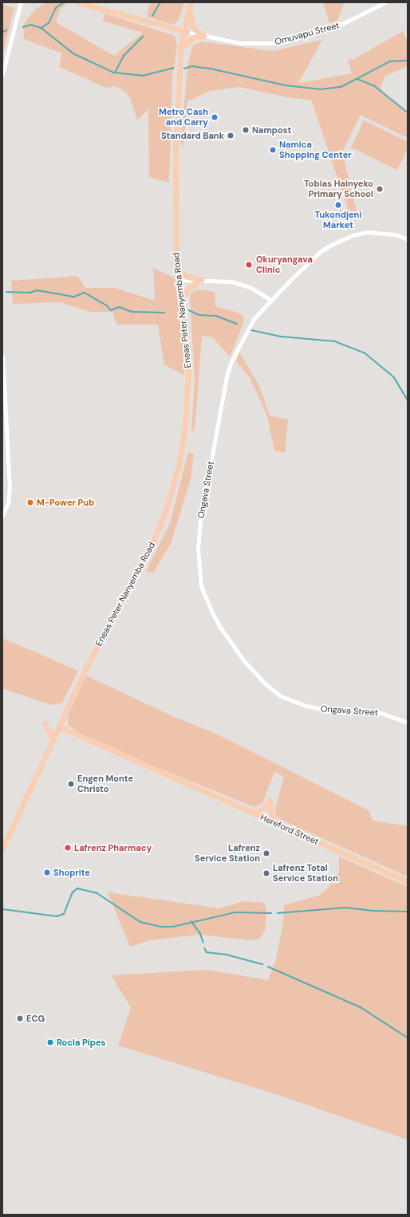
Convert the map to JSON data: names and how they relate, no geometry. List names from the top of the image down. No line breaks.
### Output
{"streets":{"main road":["Eneas Peter Nanyemba Road","Hereford Street"],"street":["Omuvapu Street","Ongava Street"]},"crossings":[["Omuvapu Street","Eneas Peter Nanyemba Road"],["Eneas Peter Nanyemba Road","Hereford Street"]],"places":["Metro Cash and Carry","Nampost","Standard Bank","Namica Shopping Center","Tobias Hainyeko Primary School","Tukondjeni Market","Okuryangava Clinic","M-Power Pub","Engen Monte Christo","Lafrenz Pharmacy","Lafrenz Service Station","Shoprite","Lafrenz Total Service Station","ECG","Rocla Pipes"]}
